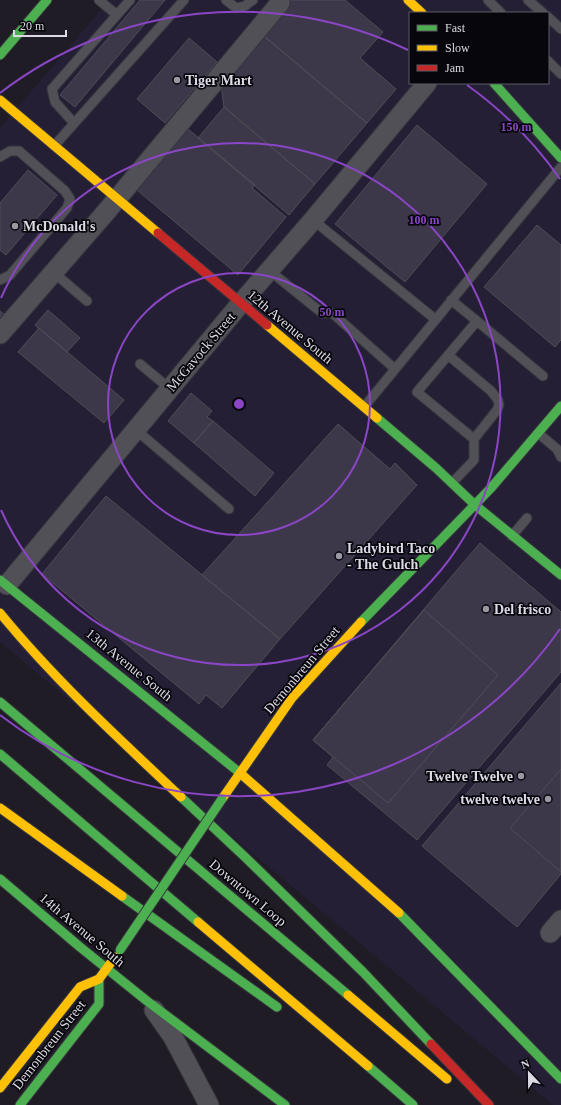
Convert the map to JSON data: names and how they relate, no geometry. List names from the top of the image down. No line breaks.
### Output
{"streets":{"main road":["12th Avenue South","13th Avenue South","Demonbreun Street","Downtown Loop","14th Avenue South"],"street":["McGavock Street"]},"crossings":[["12th Avenue South","McGavock Street"],["12th Avenue South","Demonbreun Street"],["McGavock Street","13th Avenue South"],["13th Avenue South","Demonbreun Street"],["Demonbreun Street","14th Avenue South"]],"places":["Tiger Mart","McDonald's","Ladybird Taco - The Gulch","Del frisco","Twelve Twelve","twelve twelve"],"legend":["Fast","Slow","Jam"],"scale_bar":"20 m","north":"top","rings":["150 m","100 m","50 m"]}
